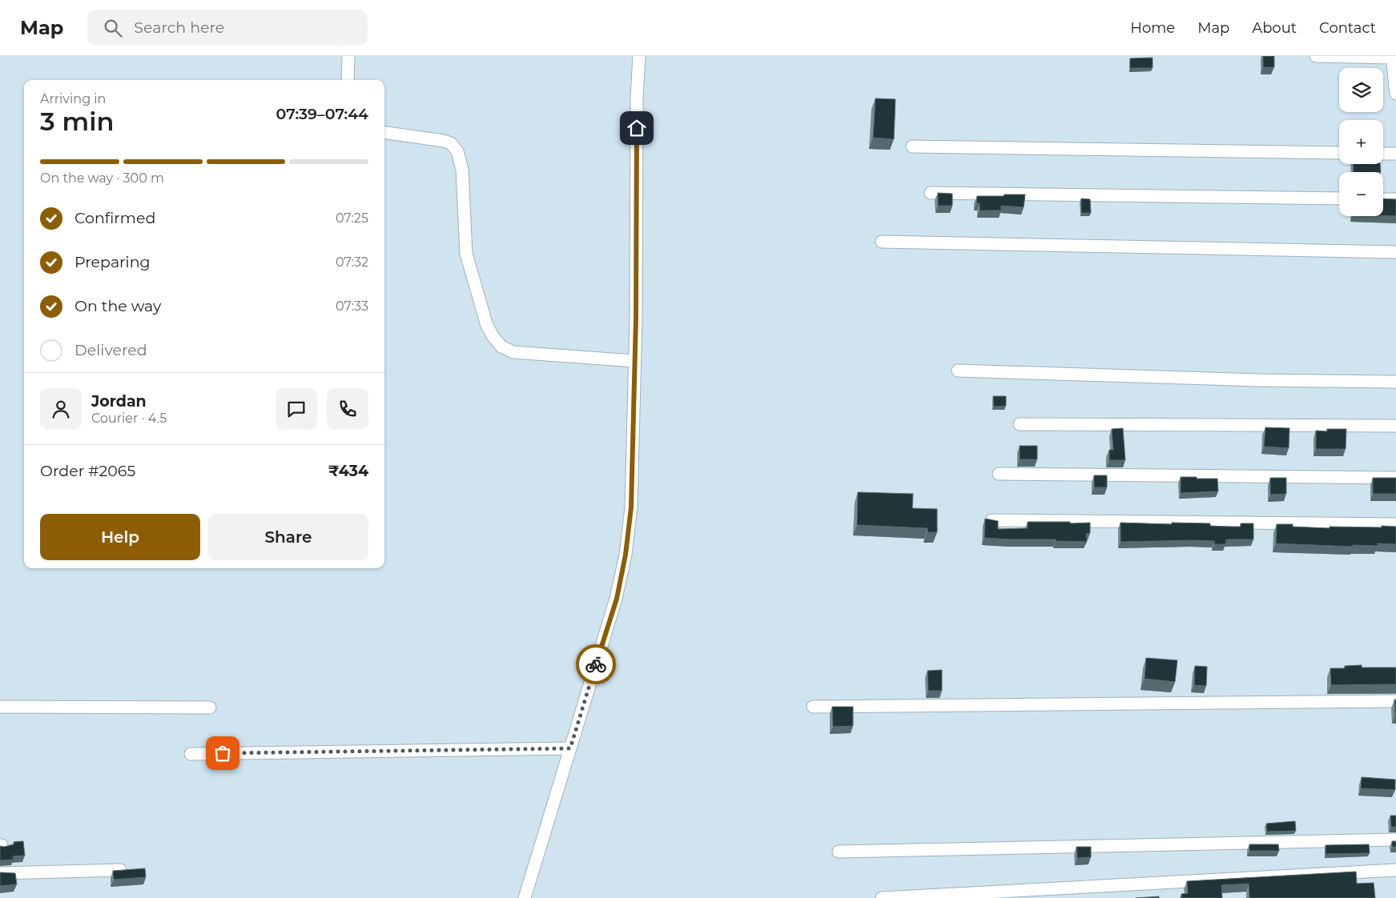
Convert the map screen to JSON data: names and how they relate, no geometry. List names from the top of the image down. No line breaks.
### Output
{"page":{"header":"Map","search":"Search here","nav":["Home","Map","About","Contact"],"map_buttons":["+","−"],"heading":["3 min","Arriving in","07:39–07:44"],"panel":["Jordan","Courier · 4.5","Order #2065","₹434"],"bar":"On the way · 300 m","list":[["Confirmed","07:25"],["Preparing","07:32"],["On the way","07:33"],"Delivered"],"buttons":["Help","Share"]}}
